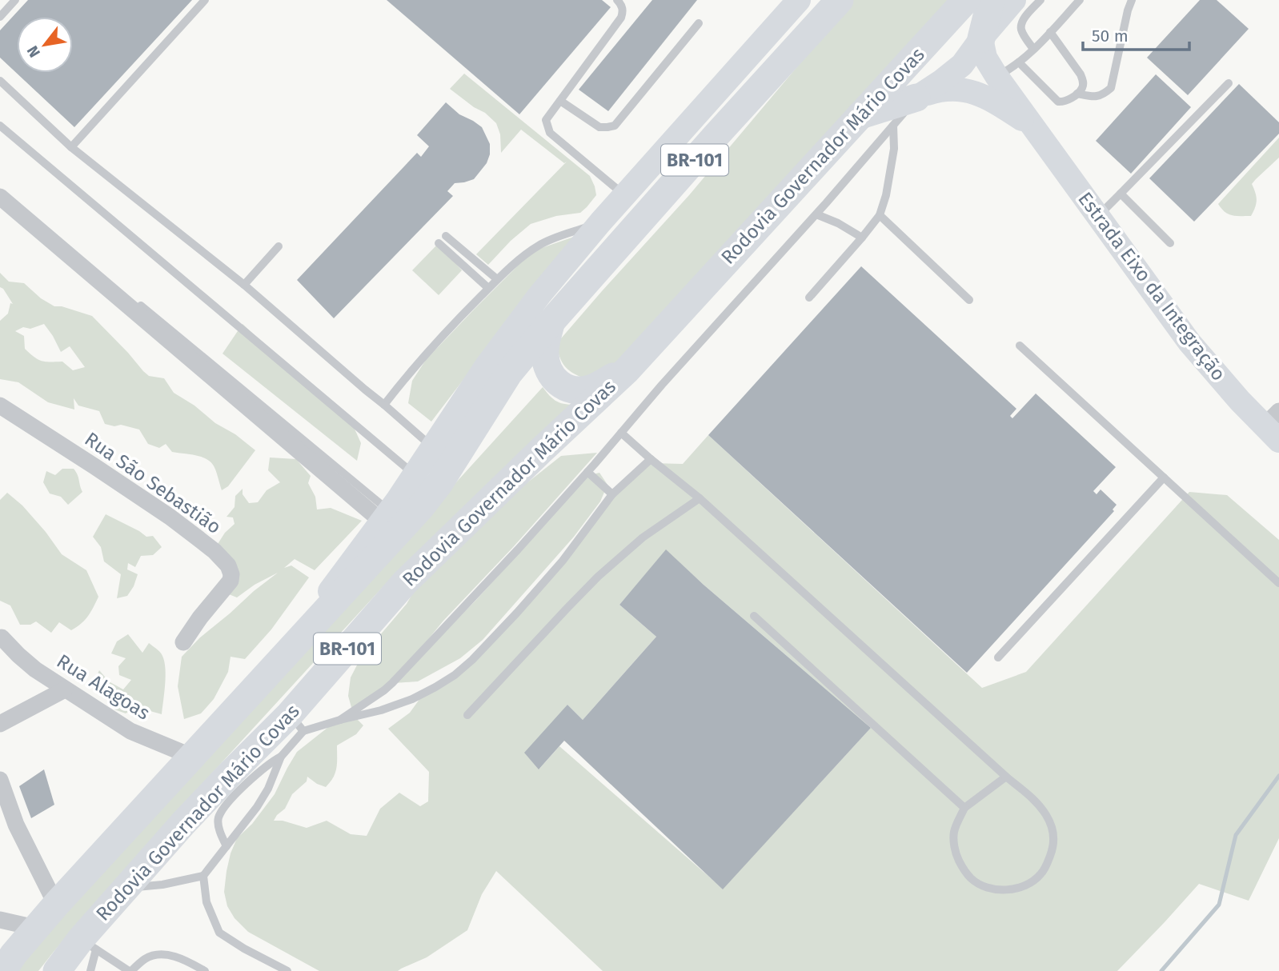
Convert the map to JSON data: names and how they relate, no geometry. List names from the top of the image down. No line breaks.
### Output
{"streets":{"highway":["Rodovia Governador Mário Covas","BR-101"],"main road":["Estrada Eixo da Integração"],"street":["Rua São Sebastião","Rua Alagoas"]},"crossings":[["Rodovia Governador Mário Covas","Rua Alagoas"]],"scale_bar":"50 m","north":"bottom left"}
